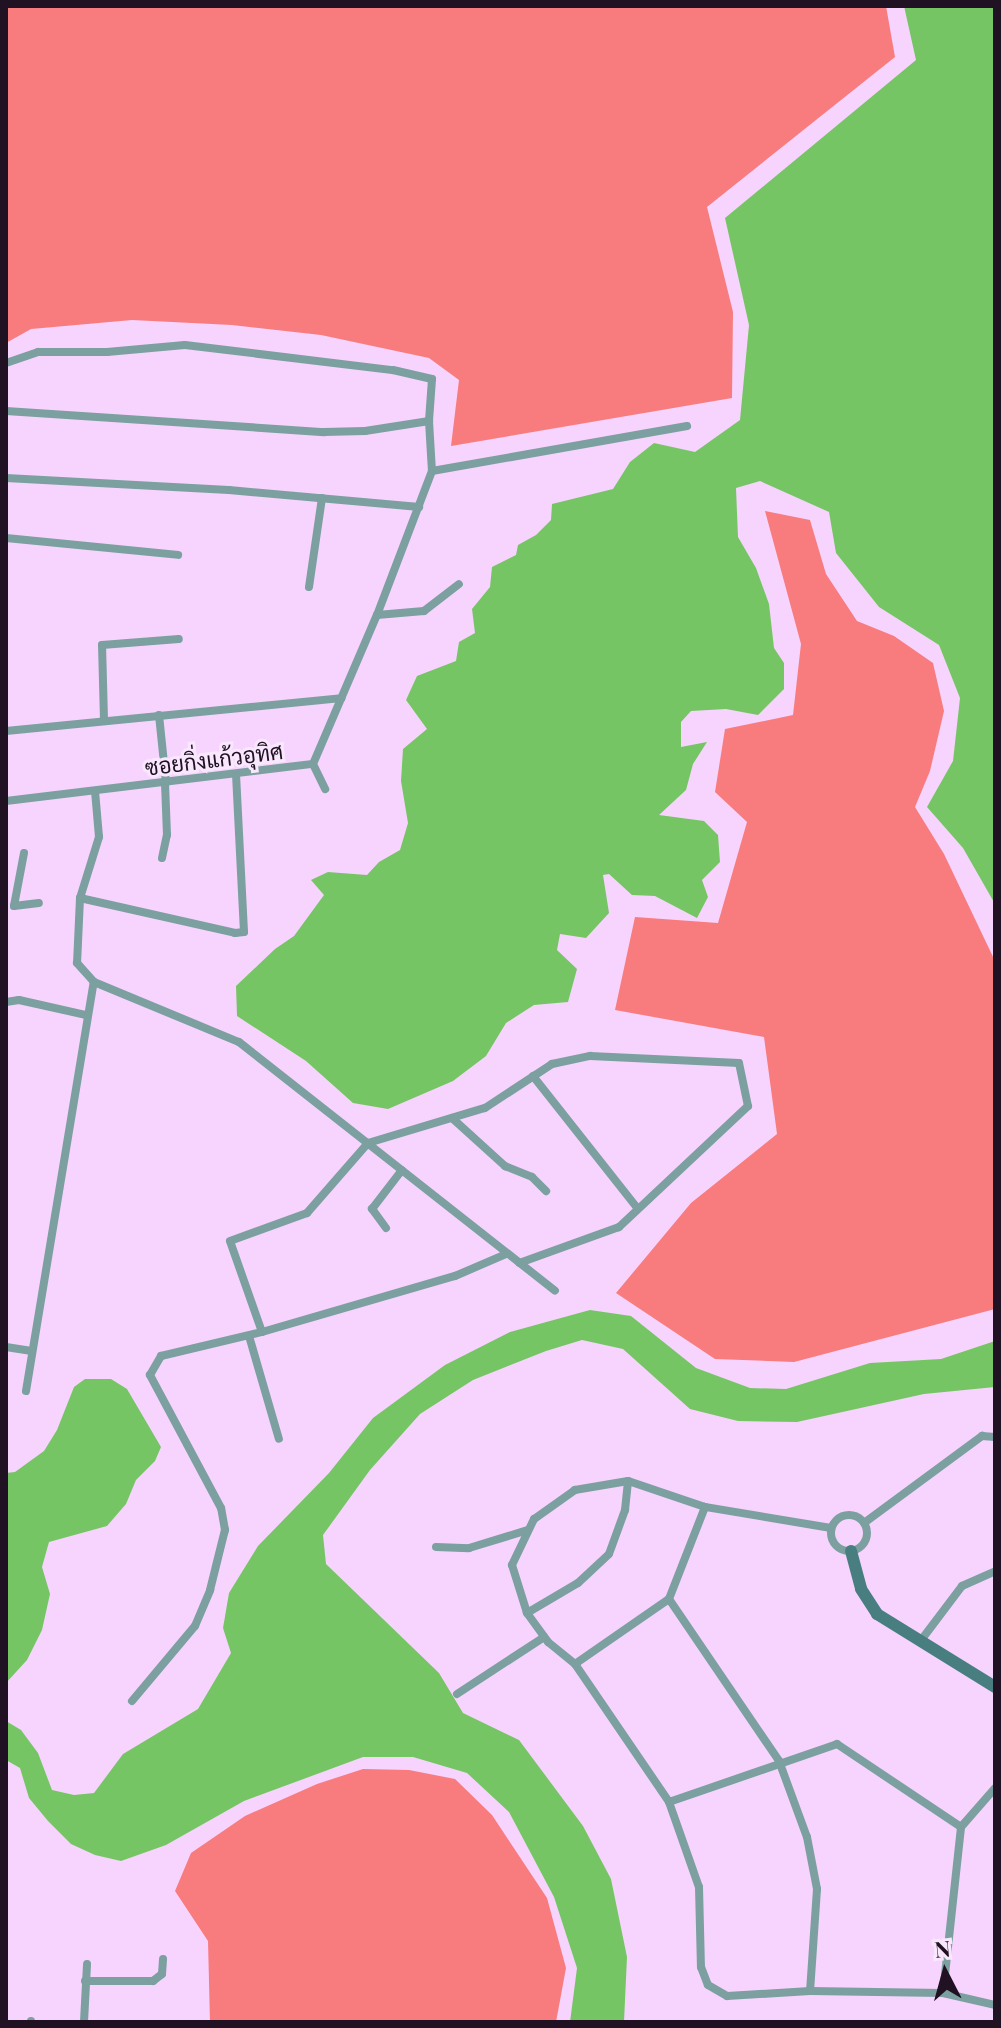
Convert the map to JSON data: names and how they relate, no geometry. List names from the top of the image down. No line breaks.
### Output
{"streets":{"street":["ซอยกิ่งแก้วอุทิศ"]},"north":"top"}
